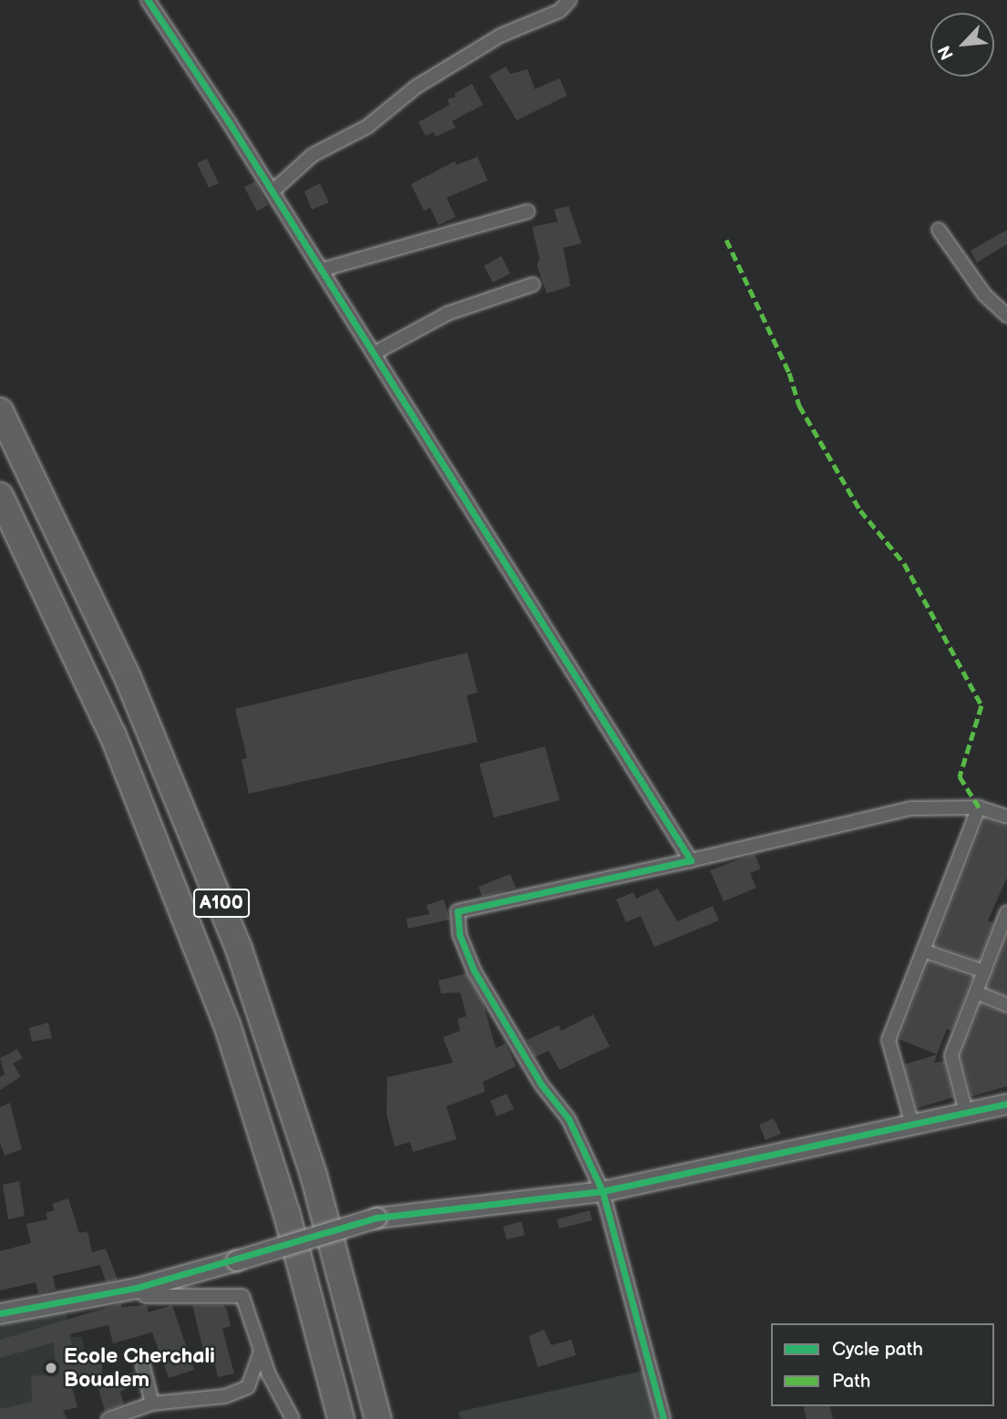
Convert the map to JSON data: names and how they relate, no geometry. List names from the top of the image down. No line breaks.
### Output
{"streets":{"highway":["A100"]},"places":["Ecole Cherchali Boualem"],"legend":["Cycle path","Path"],"north":"bottom left"}
